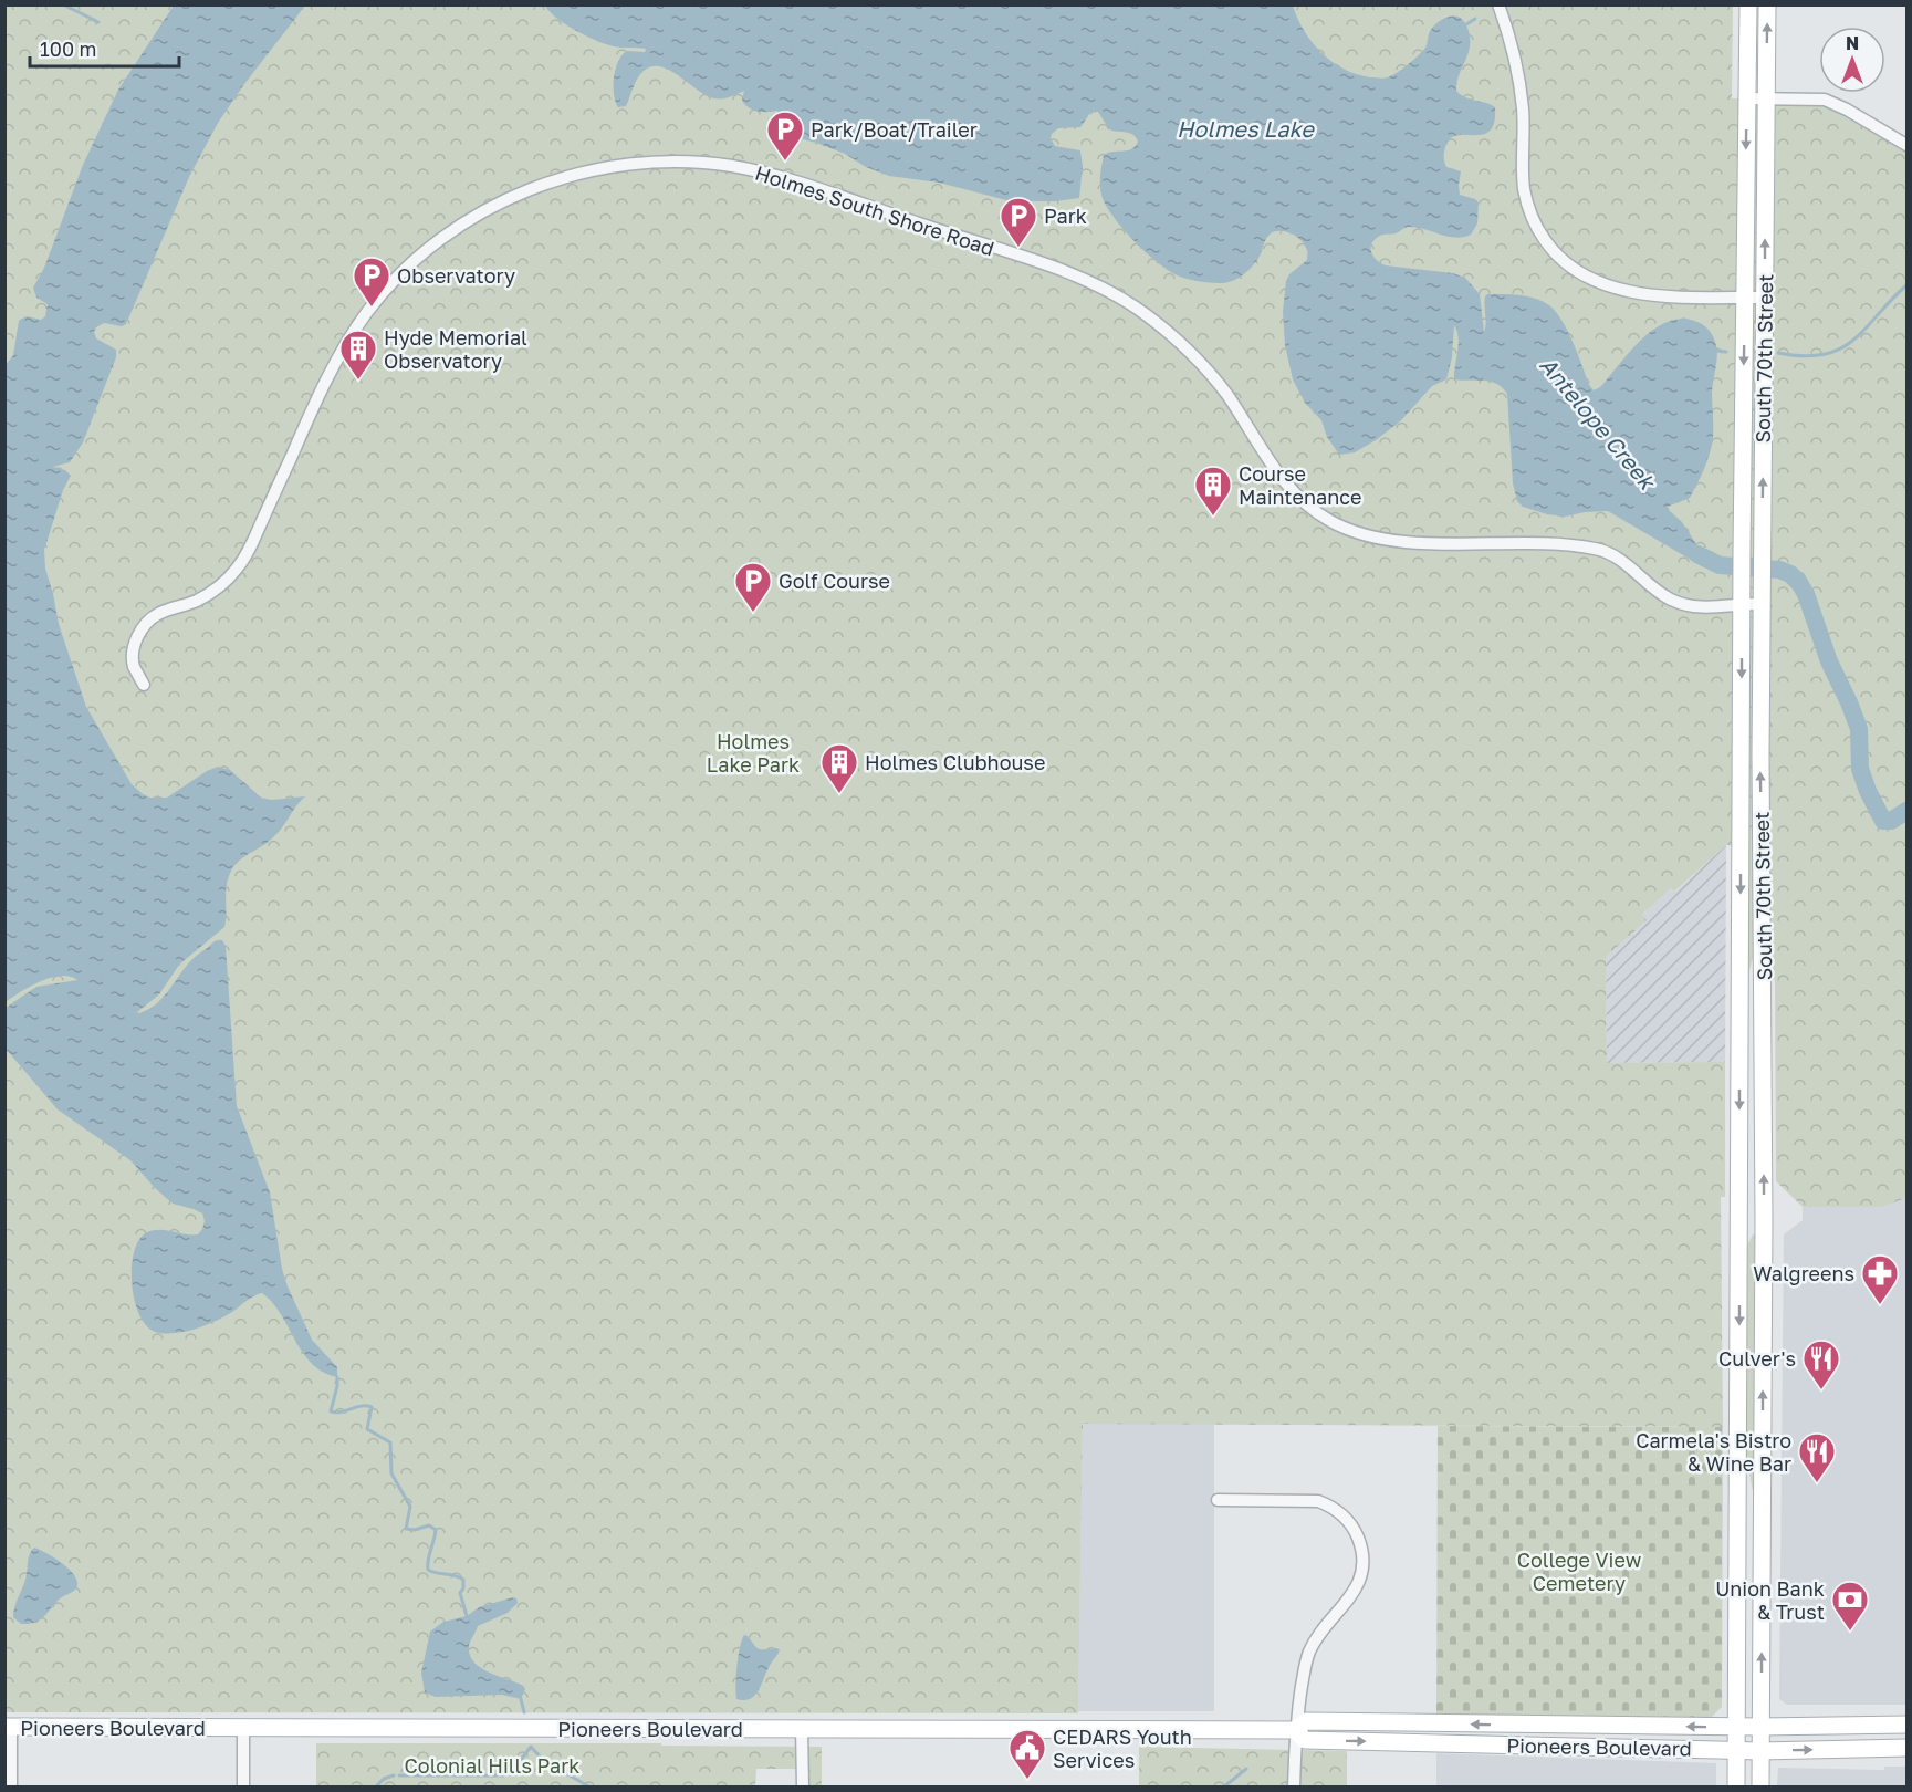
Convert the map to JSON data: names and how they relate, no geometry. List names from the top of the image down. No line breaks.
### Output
{"streets":{"main road":["South 70th Street","Pioneers Boulevard"],"street":["Holmes South Shore Road"]},"crossings":[["Holmes South Shore Road","South 70th Street"],["South 70th Street","Pioneers Boulevard"]],"water":["Holmes Lake","Antelope Creek"],"parks":["Holmes Lake Park","College View Cemetery","Colonial Hills Park"],"places":{"parking":["Park/Boat/Trailer","Park","Observatory","Golf Course"],"building":["Hyde Memorial Observatory","Course Maintenance","Holmes Clubhouse"],"pharmacy":["Walgreens"],"restaurant":["Culver's","Carmela's Bistro & Wine Bar"],"bank":["Union Bank & Trust"],"public building":["CEDARS Youth Services"]},"scale_bar":"100 m","north":"top"}
